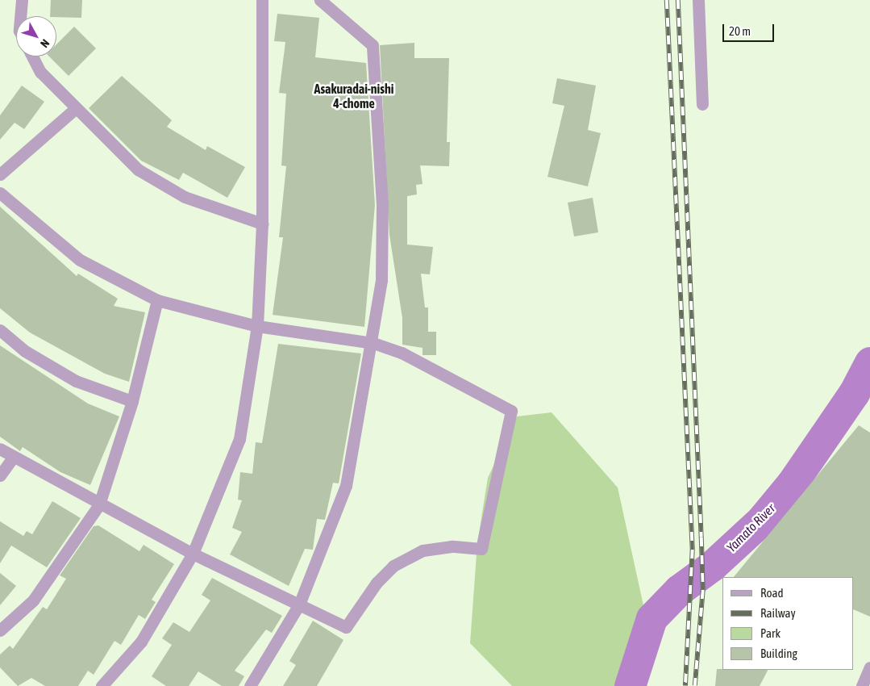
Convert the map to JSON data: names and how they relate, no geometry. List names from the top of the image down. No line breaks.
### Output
{"districts":["Asakuradai-nishi 4-chome"],"water":["Yamato River"],"legend":["Road","Railway","Park","Building"],"scale_bar":"20 m","north":"bottom right"}
